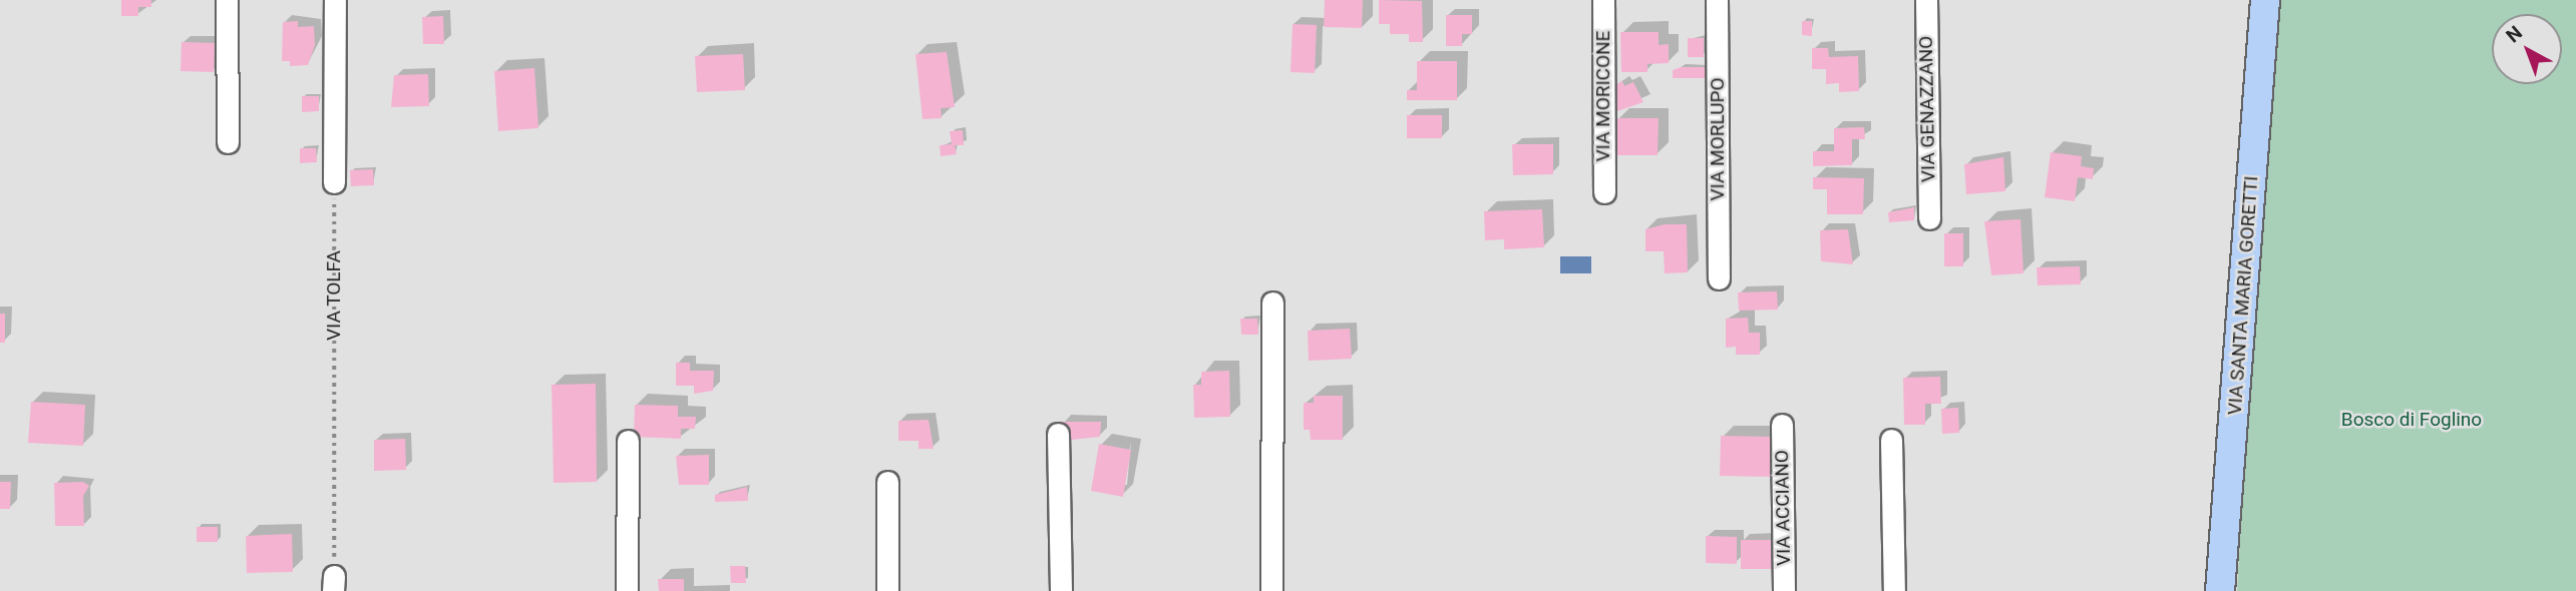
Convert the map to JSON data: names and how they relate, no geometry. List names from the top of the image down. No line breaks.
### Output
{"streets":{"main road":["VIA SANTA MARIA GORETTI"],"street":["VIA MORICONE","VIA GENAZZANO","VIA MORLUPO","VIA ACCIANO"],"path":["VIA TOLFA"]},"parks":["Bosco di Foglino"],"north":"top left"}
